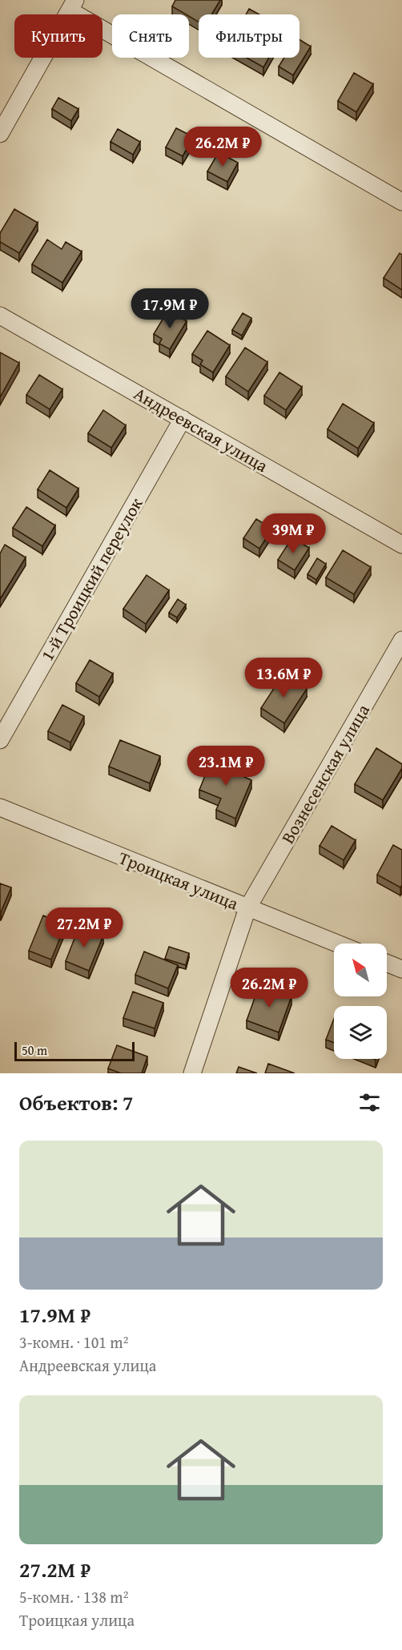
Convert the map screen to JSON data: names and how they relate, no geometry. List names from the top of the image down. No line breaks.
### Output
{"streets":{"street":["Андреевская улица","1-й Троицкий переулок","Вознесенская улица","Троицкая улица"]},"crossings":[["Андреевская улица","1-й Троицкий переулок"],["Вознесенская улица","Троицкая улица"]],"scale_bar":"50 m","north":"top left","page":{"chip":["Купить","Снять","Фильтры"],"price":["26.2M ₽","17.9M ₽","39M ₽","13.6M ₽","23.1M ₽","27.2M ₽","26.2M ₽"],"scale":"50 m","heading":"Объектов: 7","list":[{"name":"17.9M ₽","note":"3-комн. · 101 m² · Андреевская улица"},{"name":"27.2M ₽","note":"5-комн. · 138 m² · Троицкая улица"}]}}
